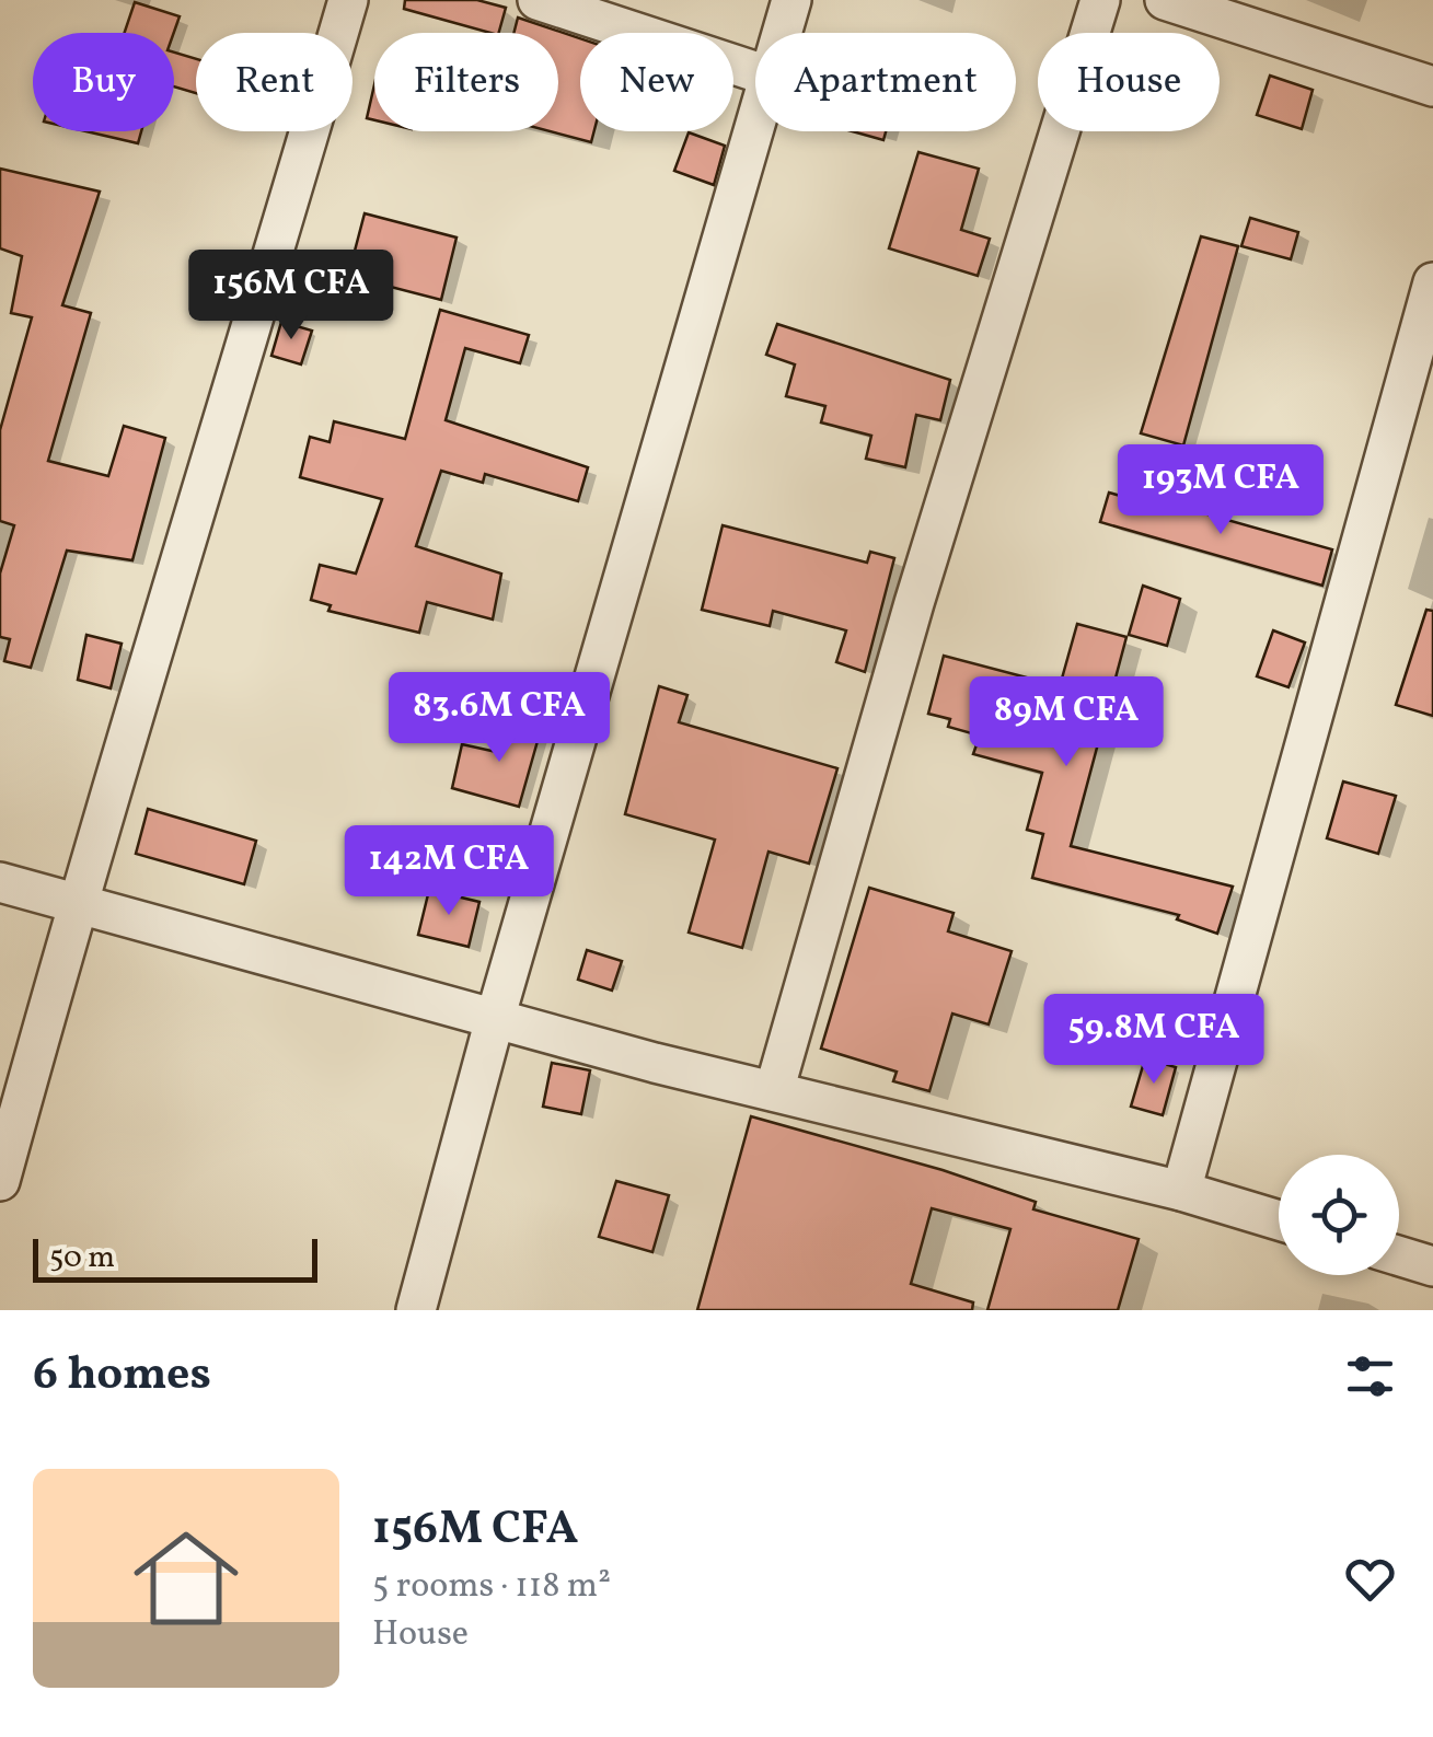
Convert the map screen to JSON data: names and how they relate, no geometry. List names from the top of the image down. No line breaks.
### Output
{"scale_bar":"50 m","page":{"chip":["Buy","Rent","Filters","New","Apartment","House"],"price":["156M CFA","193M CFA","83.6M CFA","89M CFA","142M CFA","59.8M CFA"],"scale":"50 m","heading":"6 homes","list":[{"name":"156M CFA","note":"5 rooms · 118 m² · House"}]}}
